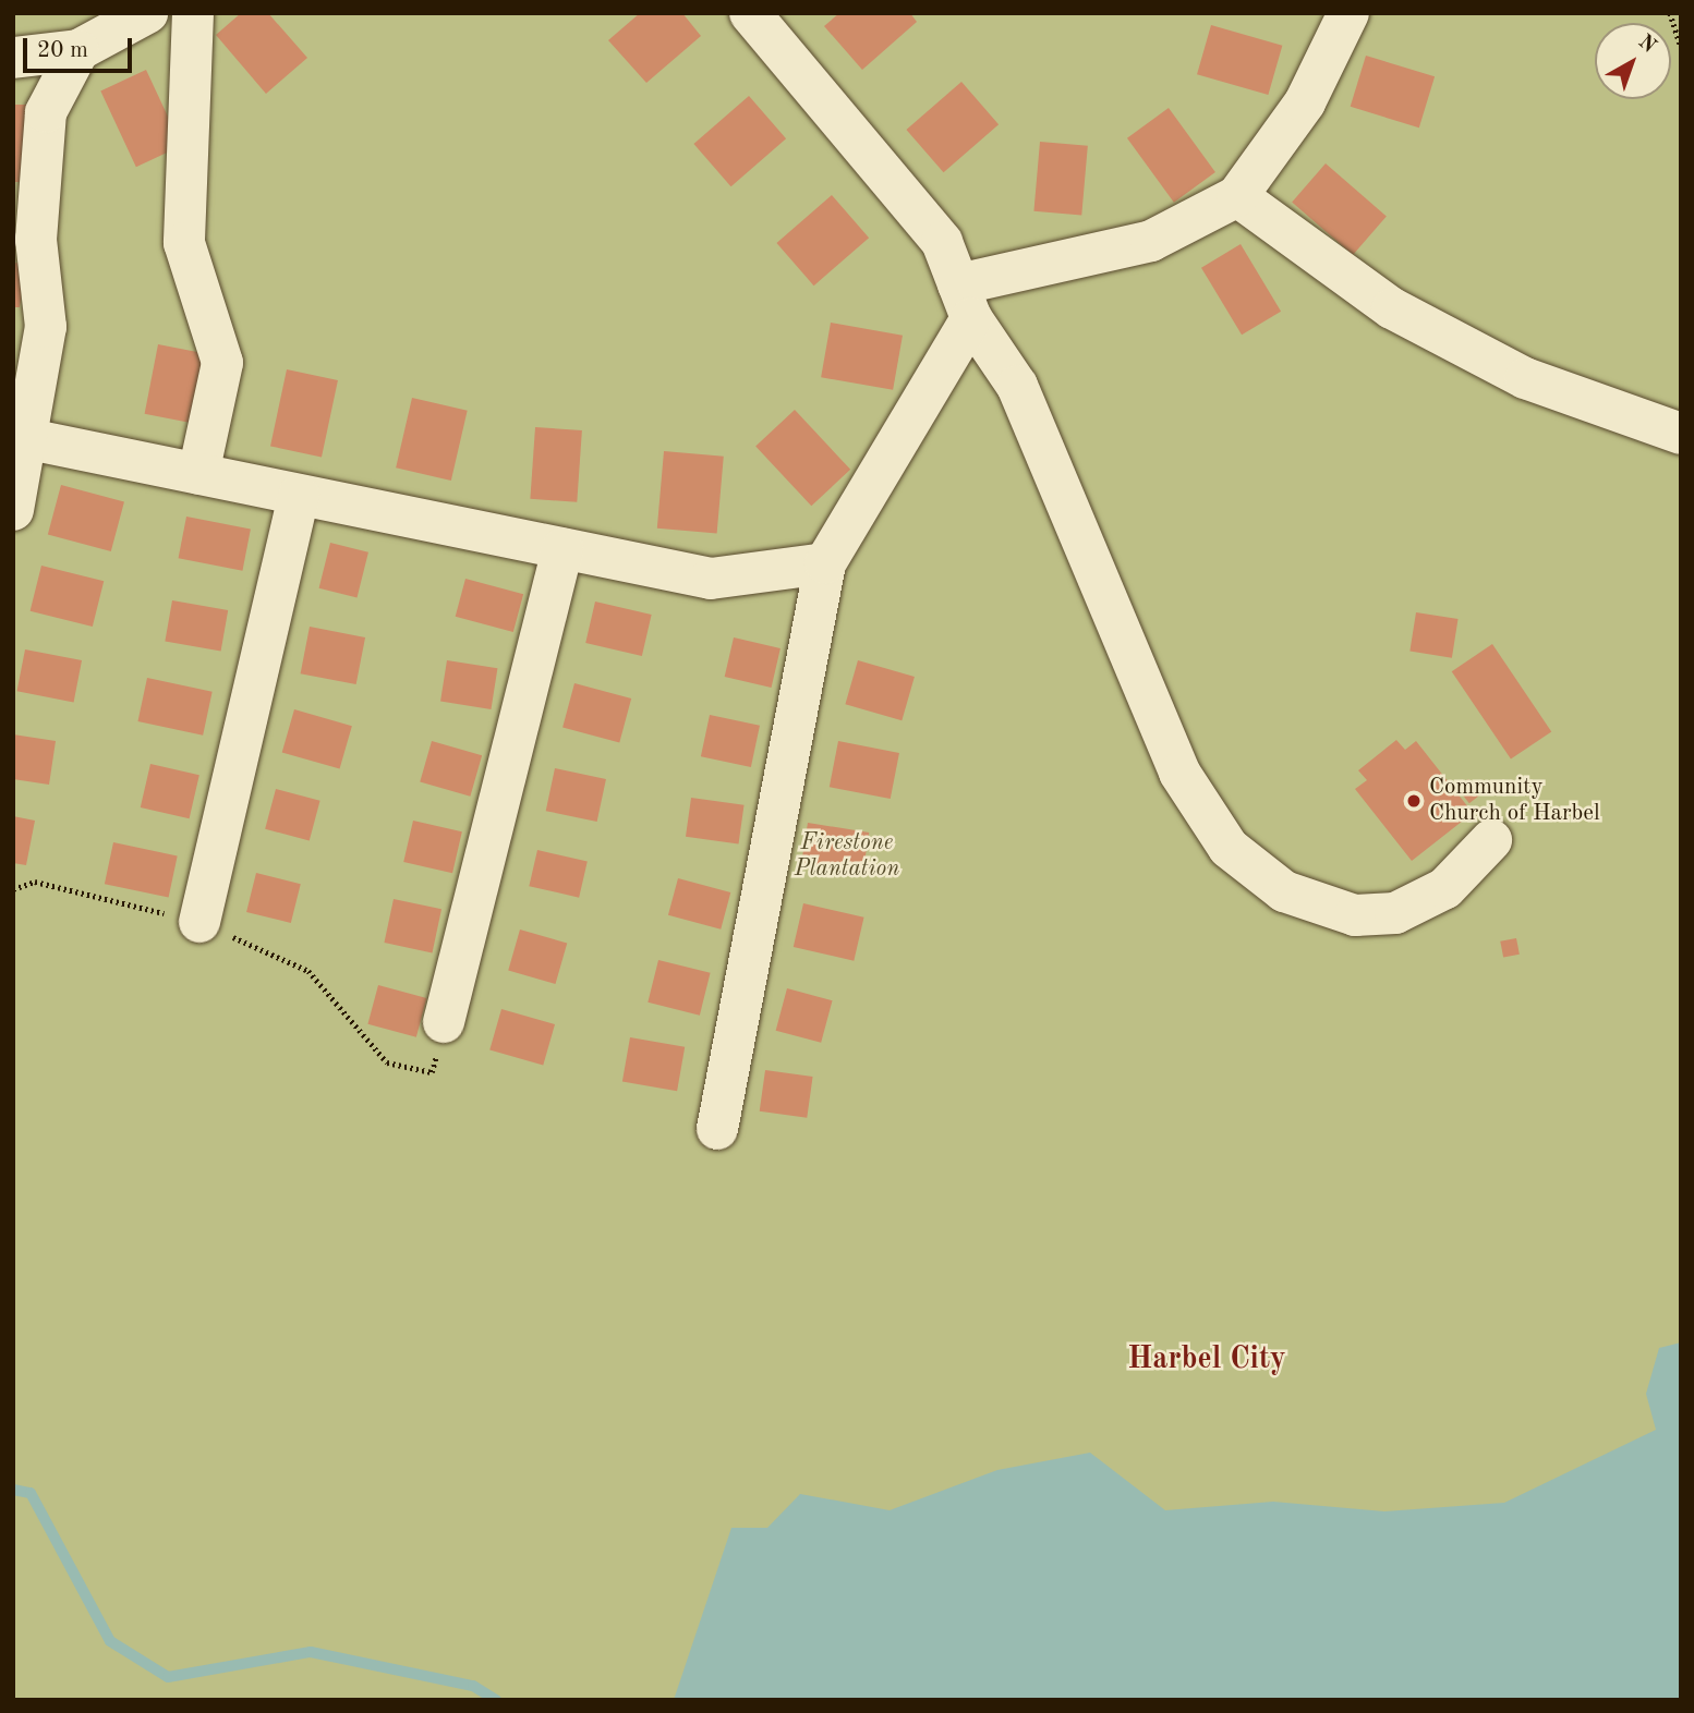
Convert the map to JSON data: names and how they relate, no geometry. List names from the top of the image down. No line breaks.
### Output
{"districts":["Harbel City"],"parks":["Firestone Plantation"],"places":["Community Church of Harbel"],"scale_bar":"20 m","north":"top right"}
